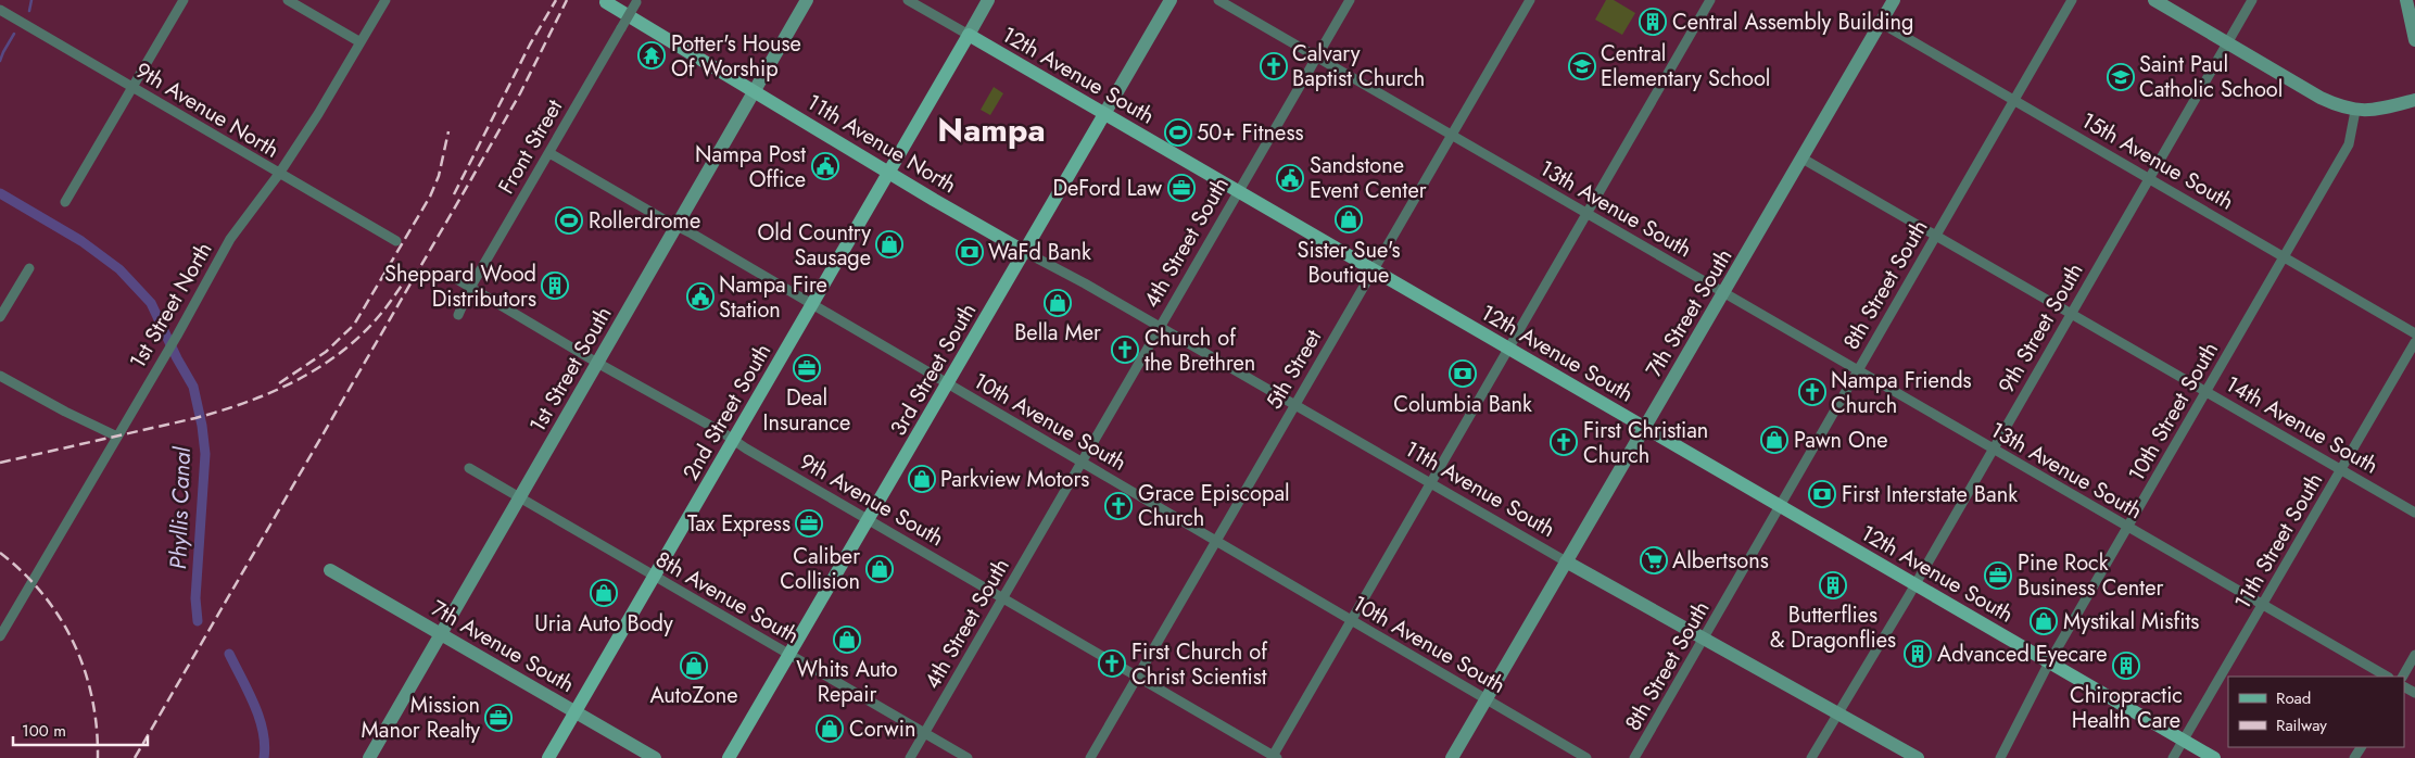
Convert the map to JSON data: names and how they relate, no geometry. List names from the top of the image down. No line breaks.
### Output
{"streets":{"main road":["12th Avenue South","11th Avenue North","3rd Street South","2nd Street South"],"street":["9th Avenue North","Front Street","15th Avenue South","13th Avenue South","4th Street South","8th Street South","1st Street North","7th Street South","9th Street South","1st Street South","5th Street","10th Street South","10th Avenue South","14th Avenue South","11th Avenue South","9th Avenue South","11th Street South","8th Avenue South","7th Avenue South"]},"crossings":[["12th Avenue South","4th Street South"],["12th Avenue South","8th Street South"],["12th Avenue South","7th Street South"],["12th Avenue South","9th Street South"],["12th Avenue South","3rd Street South"],["12th Avenue South","5th Street"],["12th Avenue South","2nd Street South"],["12th Avenue South","10th Street South"],["12th Avenue South","11th Street South"],["9th Avenue North","1st Street North"],["11th Avenue North","1st Street South"],["11th Avenue North","3rd Street South"],["11th Avenue North","2nd Street South"],["11th Avenue North","11th Avenue South"],["Front Street","10th Avenue South"],["Front Street","9th Avenue South"],["15th Avenue South","8th Street South"],["15th Avenue South","7th Street South"],["15th Avenue South","9th Street South"],["15th Avenue South","10th Street South"],["13th Avenue South","4th Street South"],["13th Avenue South","8th Street South"],["13th Avenue South","7th Street South"],["13th Avenue South","9th Street South"],["13th Avenue South","5th Street"],["13th Avenue South","10th Street South"],["13th Avenue South","11th Street South"],["4th Street South","10th Avenue South"],["4th Street South","11th Avenue South"],["4th Street South","9th Avenue South"],["4th Street South","8th Avenue South"],["8th Street South","14th Avenue South"],["8th Street South","11th Avenue South"],["7th Street South","10th Avenue South"],["7th Street South","14th Avenue South"],["7th Street South","11th Avenue South"],["9th Street South","14th Avenue South"],["9th Street South","11th Avenue South"],["1st Street South","10th Avenue South"],["1st Street South","9th Avenue South"],["1st Street South","8th Avenue South"],["1st Street South","7th Avenue South"],["3rd Street South","10th Avenue South"],["3rd Street South","11th Avenue South"],["3rd Street South","9th Avenue South"],["3rd Street South","8th Avenue South"],["5th Street","10th Avenue South"],["5th Street","11th Avenue South"],["5th Street","9th Avenue South"],["2nd Street South","10th Avenue South"],["2nd Street South","9th Avenue South"],["2nd Street South","8th Avenue South"],["2nd Street South","7th Avenue South"],["10th Street South","14th Avenue South"],["14th Avenue South","11th Street South"]],"districts":["Nampa"],"water":["Phyllis Canal"],"places":{"building":["Central Assembly Building","Sheppard Wood Distributors","Butterflies & Dragonflies","Advanced Eyecare","Chiropractic Health Care"],"temple":["Potter's House Of Worship"],"church":["Calvary Baptist Church","Church of the Brethren","Nampa Friends Church","First Christian Church","Grace Episcopal Church","First Church of Christ Scientist"],"school or university":["Central Elementary School","Saint Paul Catholic School"],"sports":["50+ Fitness","Rollerdrome"],"public building":["Nampa Post Office","Sandstone Event Center","Nampa Fire Station"],"office":["DeFord Law","Deal Insurance","Tax Express","Pine Rock Business Center","Mission Manor Realty"],"shop":["Sister Sue's Boutique","Old Country Sausage","Bella Mer","Pawn One","Parkview Motors","Caliber Collision","Uria Auto Body","Mystikal Misfits","Whits Auto Repair","AutoZone","Corwin"],"bank":["WaFd Bank","Columbia Bank","First Interstate Bank"],"supermarket":["Albertsons"]},"legend":["Road","Railway"],"scale_bar":"100 m"}
